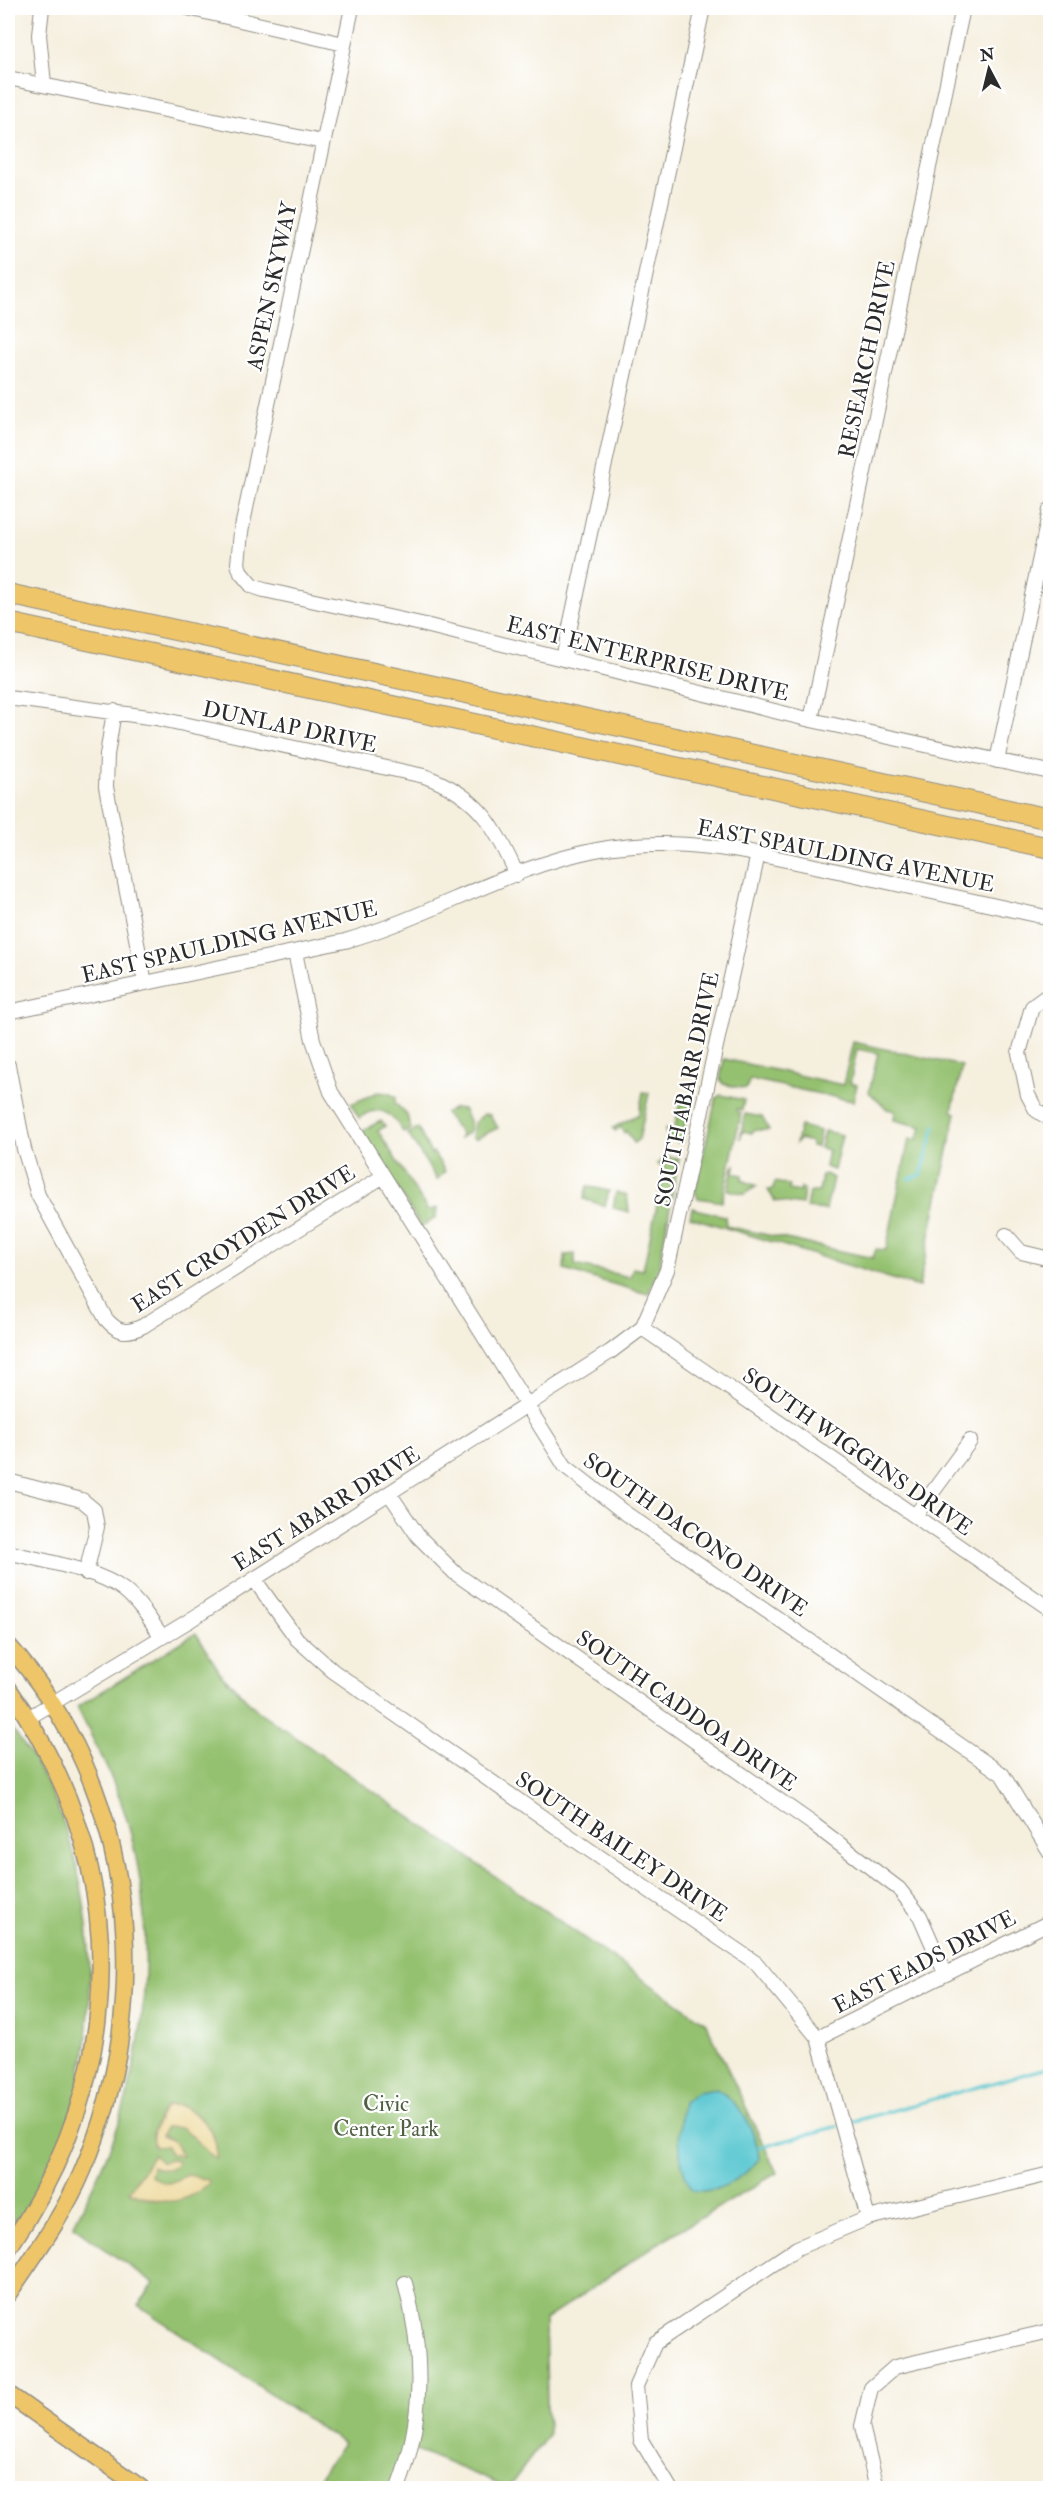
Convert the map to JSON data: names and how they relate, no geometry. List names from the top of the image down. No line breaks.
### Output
{"streets":{"street":["ASPEN SKYWAY","RESEARCH DRIVE","EAST ENTERPRISE DRIVE","DUNLAP DRIVE","EAST SPAULDING AVENUE","SOUTH ABARR DRIVE","EAST CROYDEN DRIVE","SOUTH WIGGINS DRIVE","EAST ABARR DRIVE","SOUTH DACONO DRIVE","SOUTH CADDOA DRIVE","SOUTH BAILEY DRIVE","EAST EADS DRIVE"]},"crossings":[["ASPEN SKYWAY","EAST ENTERPRISE DRIVE"],["RESEARCH DRIVE","EAST ENTERPRISE DRIVE"],["DUNLAP DRIVE","EAST SPAULDING AVENUE"],["EAST SPAULDING AVENUE","SOUTH ABARR DRIVE"],["EAST SPAULDING AVENUE","SOUTH DACONO DRIVE"],["SOUTH ABARR DRIVE","SOUTH WIGGINS DRIVE"],["SOUTH ABARR DRIVE","EAST ABARR DRIVE"],["EAST CROYDEN DRIVE","SOUTH DACONO DRIVE"],["SOUTH WIGGINS DRIVE","EAST ABARR DRIVE"],["EAST ABARR DRIVE","SOUTH DACONO DRIVE"],["EAST ABARR DRIVE","SOUTH CADDOA DRIVE"],["EAST ABARR DRIVE","SOUTH BAILEY DRIVE"],["SOUTH CADDOA DRIVE","EAST EADS DRIVE"],["SOUTH BAILEY DRIVE","EAST EADS DRIVE"]],"parks":["Civic Center Park"],"north":"top"}
